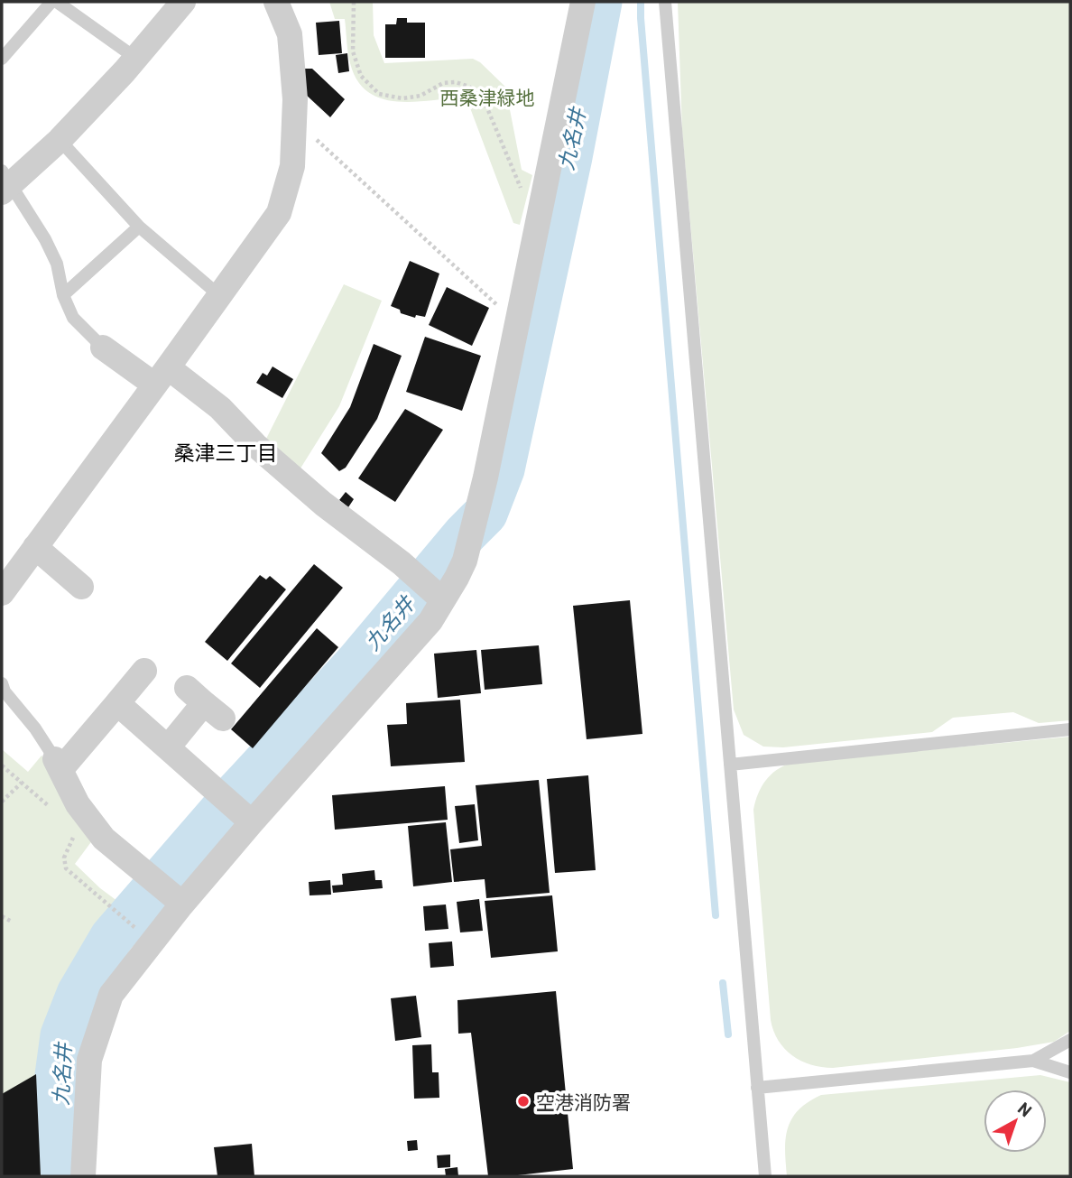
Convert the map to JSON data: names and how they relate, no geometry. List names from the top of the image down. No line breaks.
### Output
{"districts":["桑津三丁目"],"water":["九名井"],"parks":["西桑津緑地"],"places":["空港消防署"],"north":"top right"}
